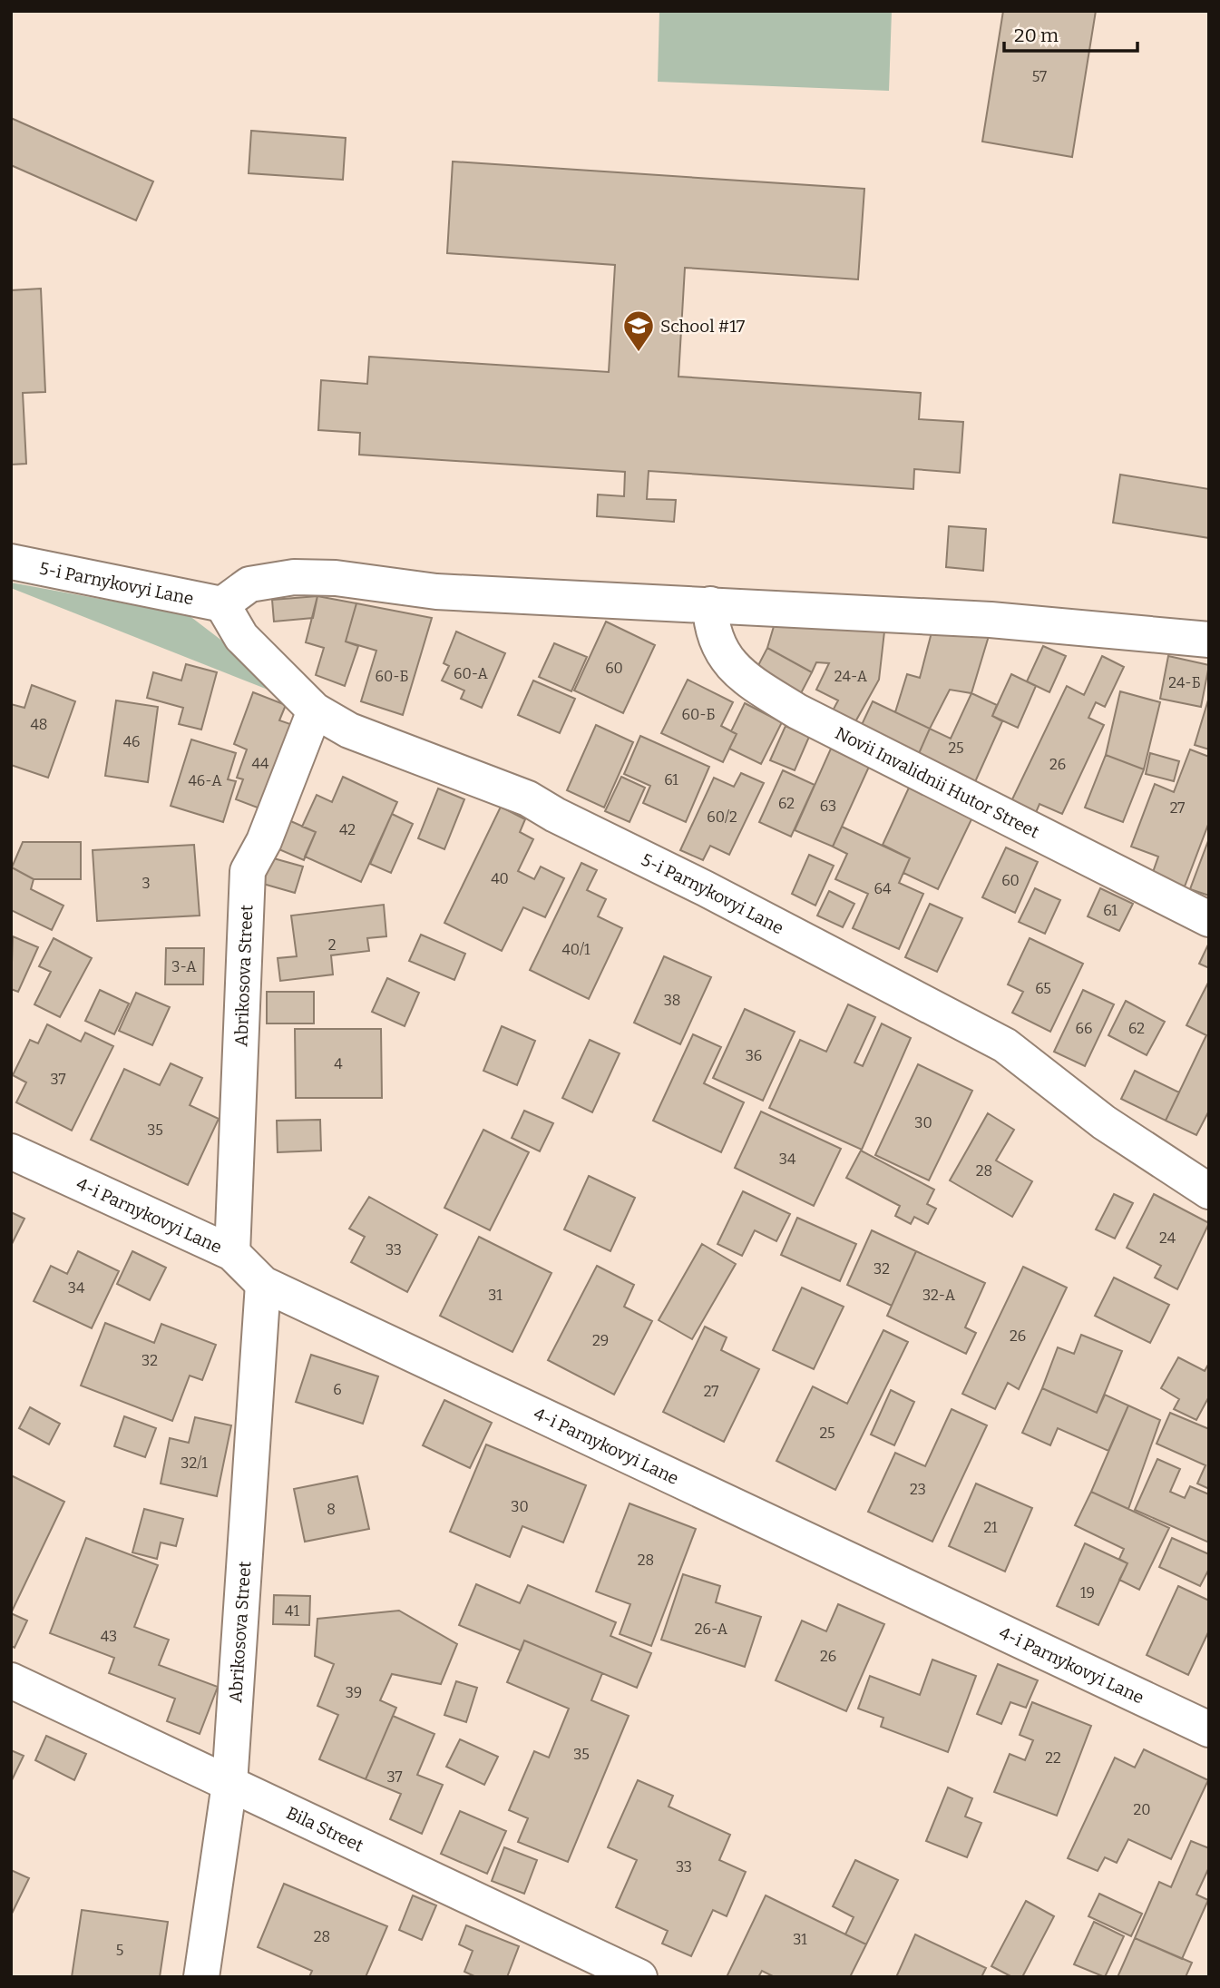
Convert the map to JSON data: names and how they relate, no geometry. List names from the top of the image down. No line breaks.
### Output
{"streets":{"street":["5-i Parnykovyi Lane","Novii Invalidnii Hutor Street","Abrikosova Street","4-i Parnykovyi Lane","Bila Street"]},"crossings":[["5-i Parnykovyi Lane","Abrikosova Street"],["Abrikosova Street","4-i Parnykovyi Lane"],["Abrikosova Street","Bila Street"]],"places":{"school or university":["School #17"]},"house_numbers":["57","60","60-А","60-Б","24-А","24-Б","60-Б","48","46","25","44","26","61","46-А","62","63","27","60/2","42","40","60","3","64","61","2","40/1","3-А","65","38","66","62","36","4","37","30","35","34","28","24","33","32","34","31","32-А","26","29","32","6","27","25","32/1","23","30","8","21","28","19","41","26-А","43","26","39","35","22","37","20","33","28","31","5"],"scale_bar":"20 m"}
